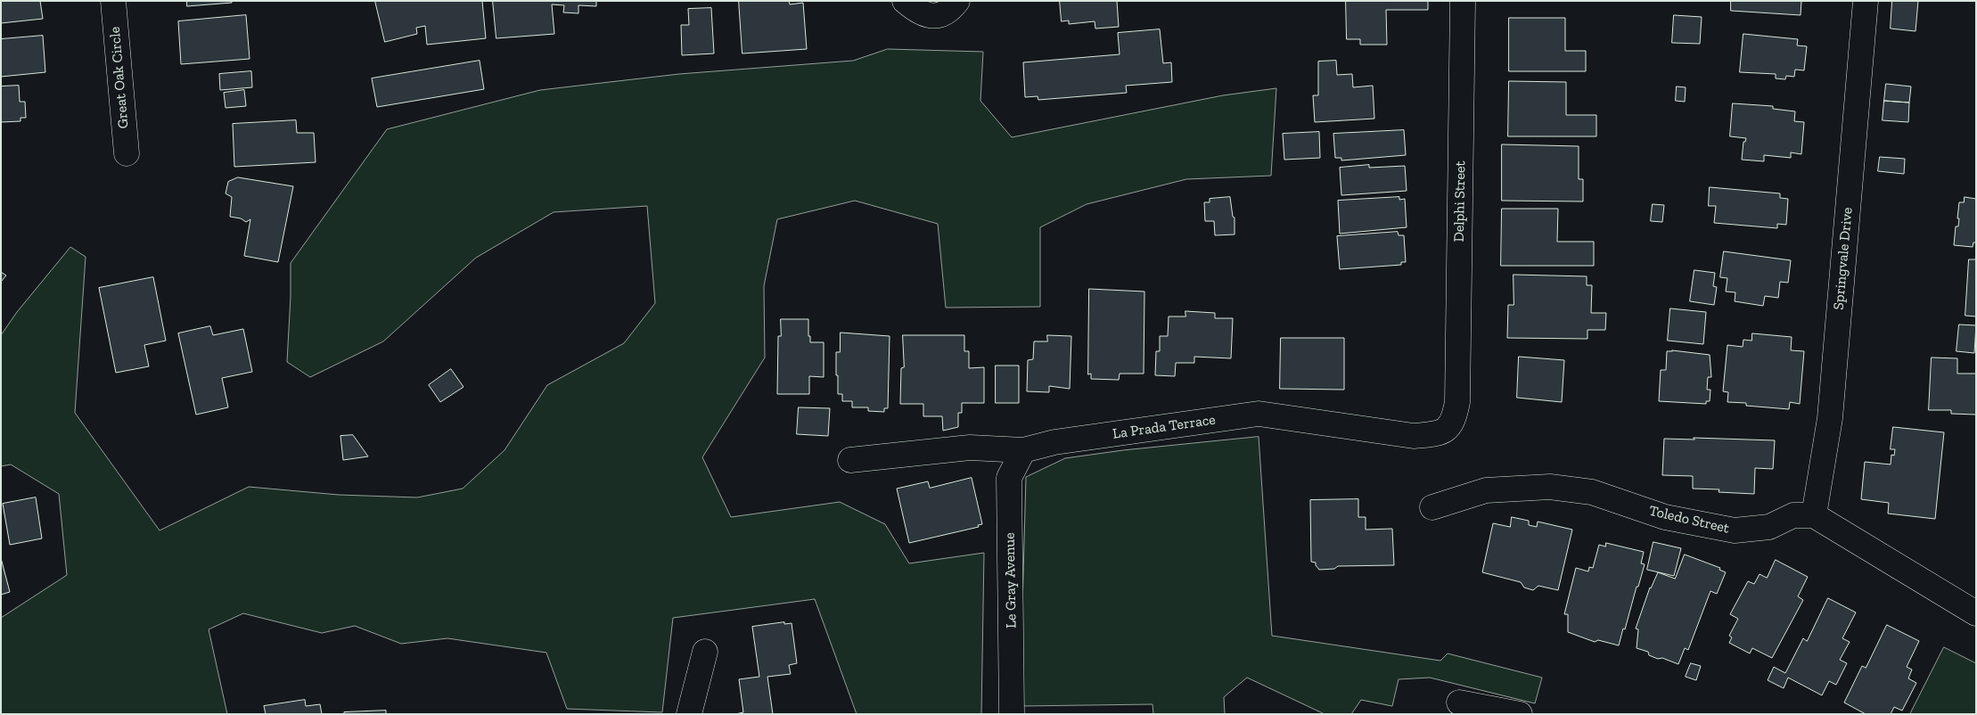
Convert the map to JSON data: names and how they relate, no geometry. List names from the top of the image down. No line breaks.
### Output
{"streets":{"street":["Great Oak Circle","Delphi Street","Springvale Drive","La Prada Terrace","Toledo Street","Le Gray Avenue"]},"crossings":[["Delphi Street","La Prada Terrace"],["Springvale Drive","Toledo Street"],["La Prada Terrace","Le Gray Avenue"]]}
